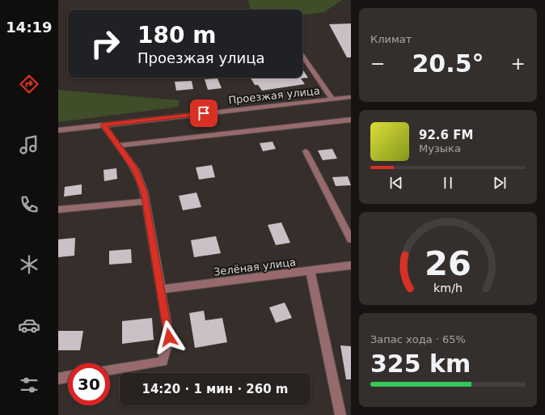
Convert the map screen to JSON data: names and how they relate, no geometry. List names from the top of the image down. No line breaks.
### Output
{"streets":{"street":["Проезжая улица","Зелёная улица"]},"page":{"tabs":"14:19","tile":["Климат",["Запас хода · 65%","325 km"]],"turn":["180 m","Проезжая улица"],"heat":["−","20.5°","+"],"song":["92.6 FM","Музыка"],"limit":"30","trip":"14:20 · 1 мин · 260 m","gauge":["26","km/h"]}}
